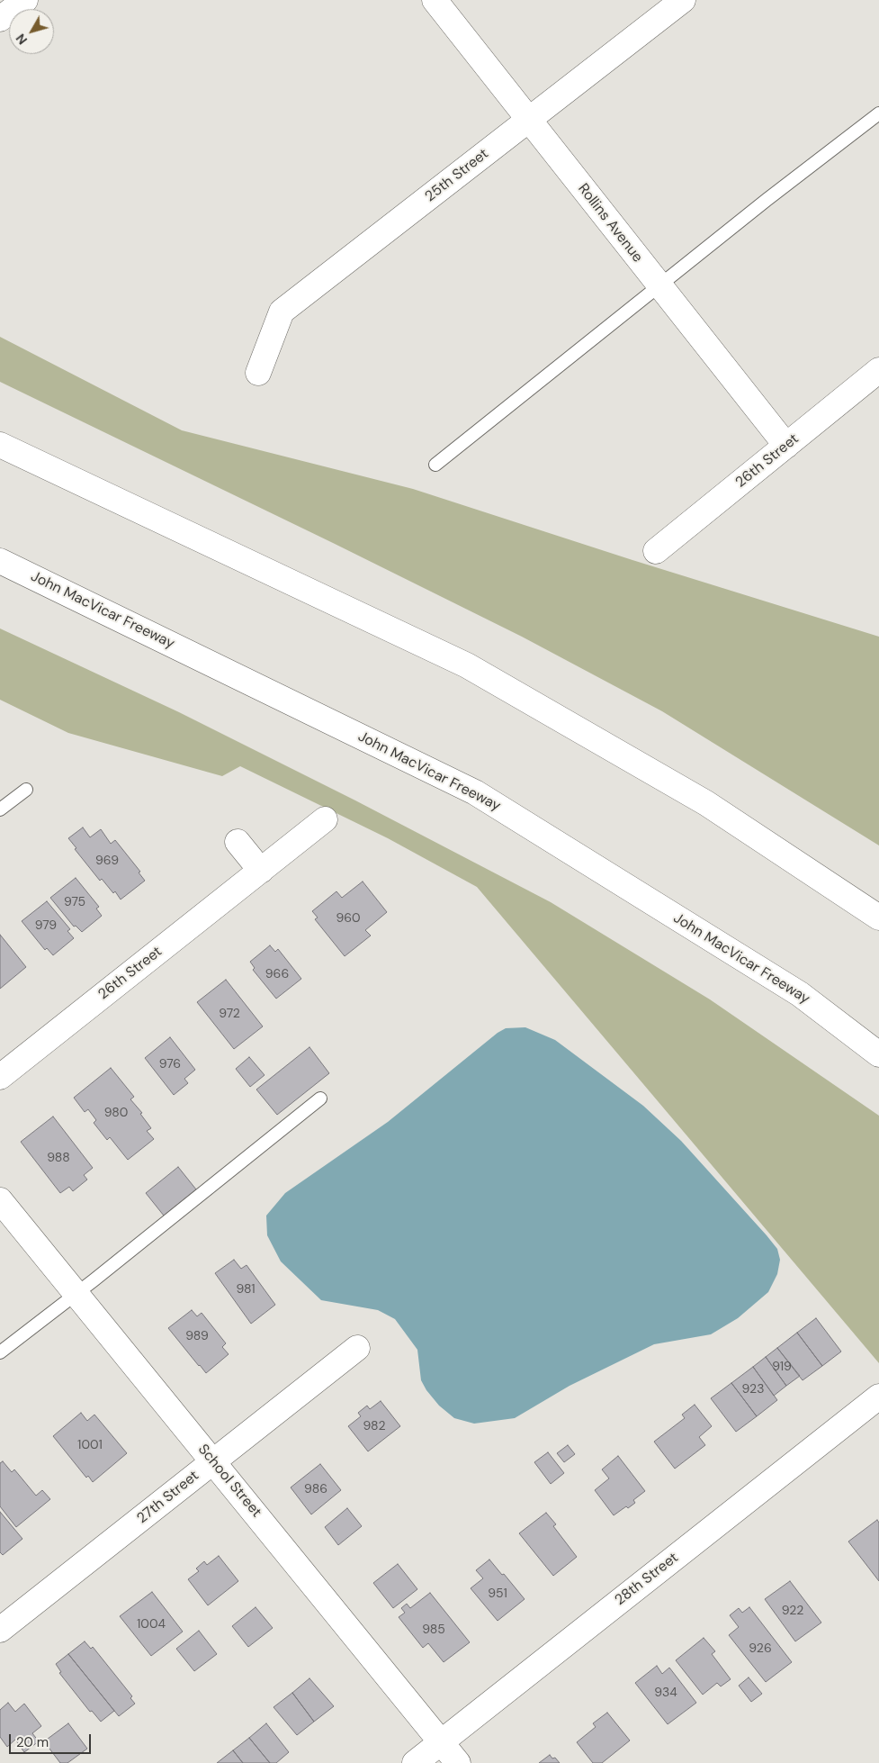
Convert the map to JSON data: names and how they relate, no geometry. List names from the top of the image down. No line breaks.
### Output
{"streets":{"main road":["25th Street","Rollins Avenue","26th Street","John MacVicar Freeway","School Street","27th Street","28th Street"]},"crossings":[["25th Street","Rollins Avenue"],["Rollins Avenue","26th Street"],["School Street","27th Street"],["School Street","28th Street"]],"house_numbers":["969","975","960","979","966","972","976","980","988","981","989","919","923","982","1001","986","951","922","1004","985","926","934"],"scale_bar":"20 m","north":"bottom left"}
